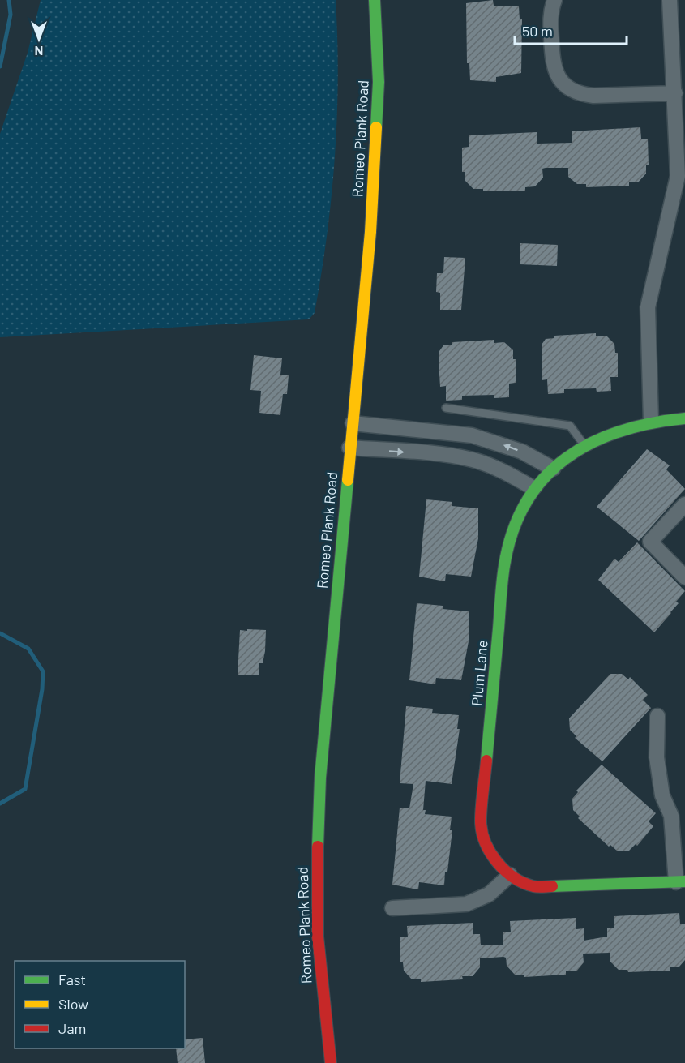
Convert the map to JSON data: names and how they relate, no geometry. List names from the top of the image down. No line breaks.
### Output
{"streets":{"main road":["Romeo Plank Road","Plum Lane"]},"legend":["Fast","Slow","Jam"],"scale_bar":"50 m","north":"bottom"}
